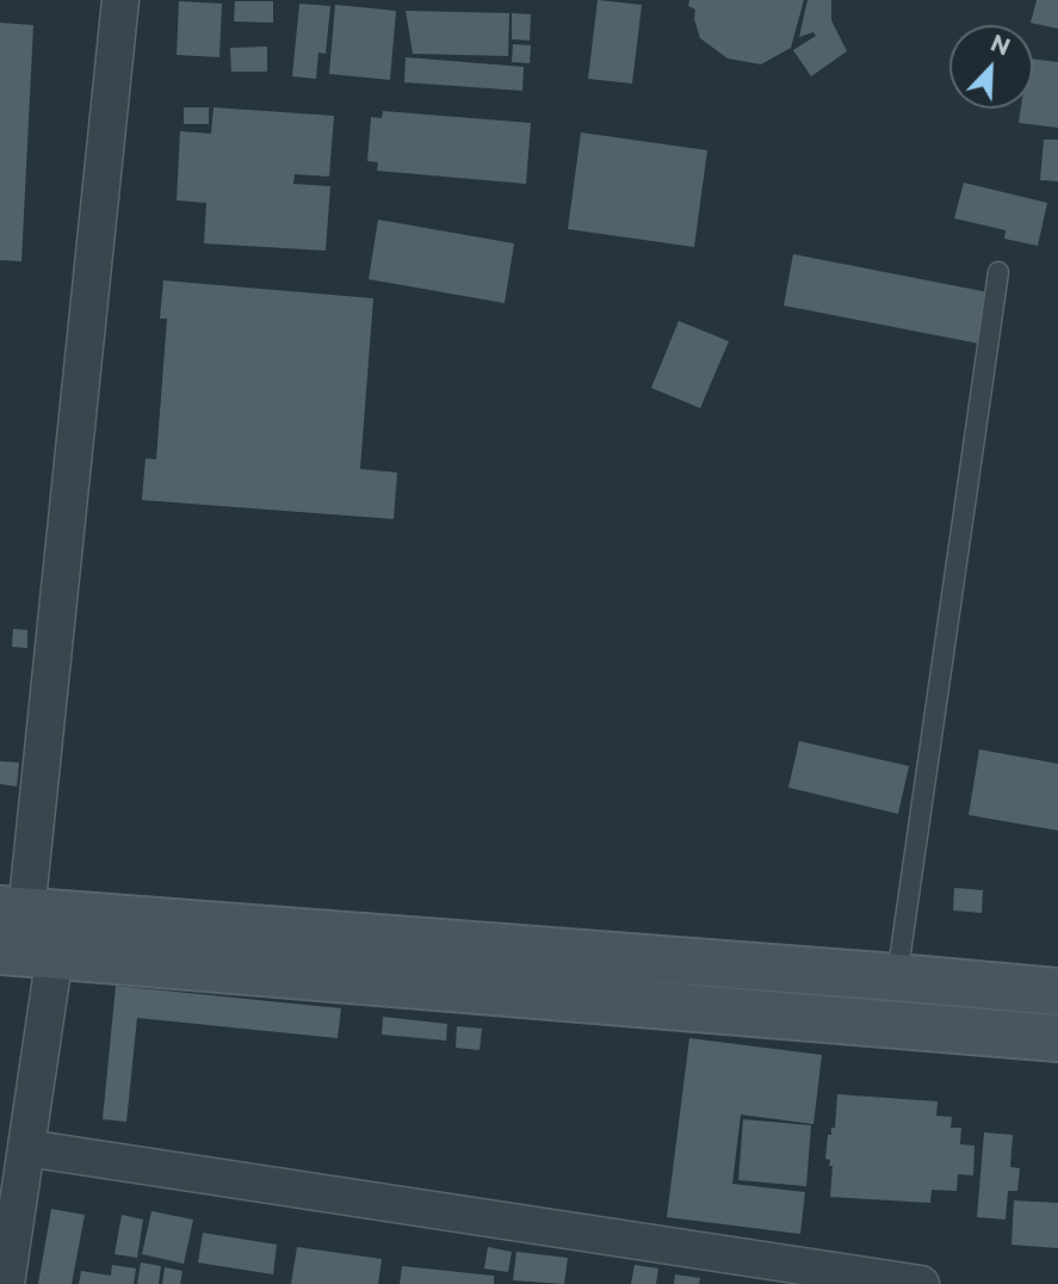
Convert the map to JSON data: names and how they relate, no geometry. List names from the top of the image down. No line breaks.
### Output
{"north":"top right"}
